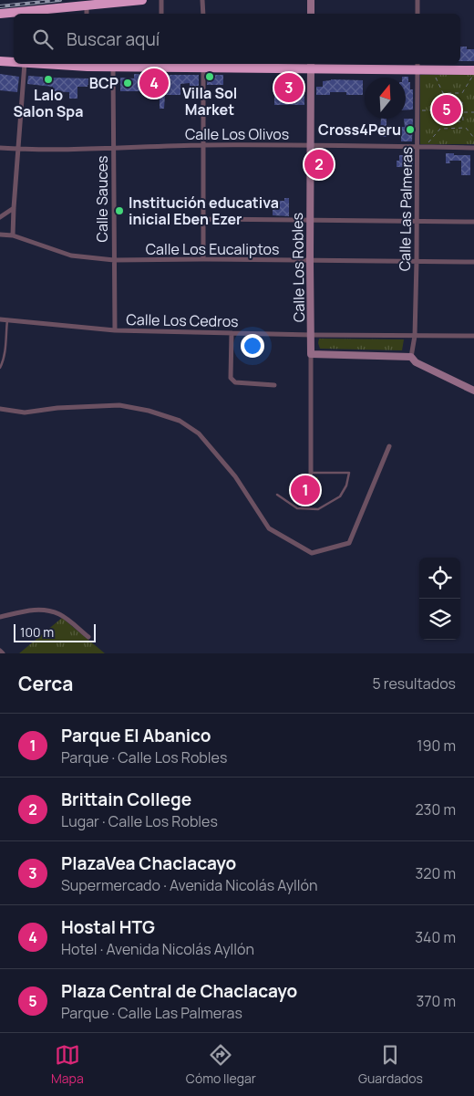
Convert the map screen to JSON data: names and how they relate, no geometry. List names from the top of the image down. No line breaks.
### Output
{"streets":{"street":["Calle Los Olivos","Calle Sauces","Calle Las Palmeras","Calle Los Eucaliptos","Calle Los Robles","Calle Los Cedros"]},"crossings":[["Calle Los Olivos","Calle Sauces"],["Calle Los Olivos","Calle Las Palmeras"],["Calle Los Olivos","Calle Los Robles"],["Calle Sauces","Calle Los Eucaliptos"],["Calle Sauces","Calle Los Cedros"],["Calle Las Palmeras","Calle Los Eucaliptos"],["Calle Las Palmeras","Calle Los Cedros"],["Calle Los Eucaliptos","Calle Los Robles"],["Calle Los Robles","Calle Los Cedros"]],"places":["Villa Sol Market","Lalo Salon Spa","BCP","Cross4Peru","Institución educativa inicial Eben Ezer"],"scale_bar":"100 m","north":"top","page":{"search":"Buscar aquí","pins":["4","3","5","2","1"],"scale":"100 m","heading":["Cerca","5 resultados"],"list":[{"mark":"1","name":"Parque El Abanico","note":"Parque · Calle Los Robles","value":"190 m"},{"mark":"2","name":"Brittain College","note":"Lugar · Calle Los Robles","value":"230 m"},{"mark":"3","name":"PlazaVea Chaclacayo","note":"Supermercado · Avenida Nicolás Ayllón","value":"320 m"},{"mark":"4","name":"Hostal HTG","note":"Hotel · Avenida Nicolás Ayllón","value":"340 m"},{"mark":"5","name":"Plaza Central de Chaclacayo","note":"Parque · Calle Las Palmeras","value":"370 m"}],"nav":["Mapa","Cómo llegar","Guardados"]}}
